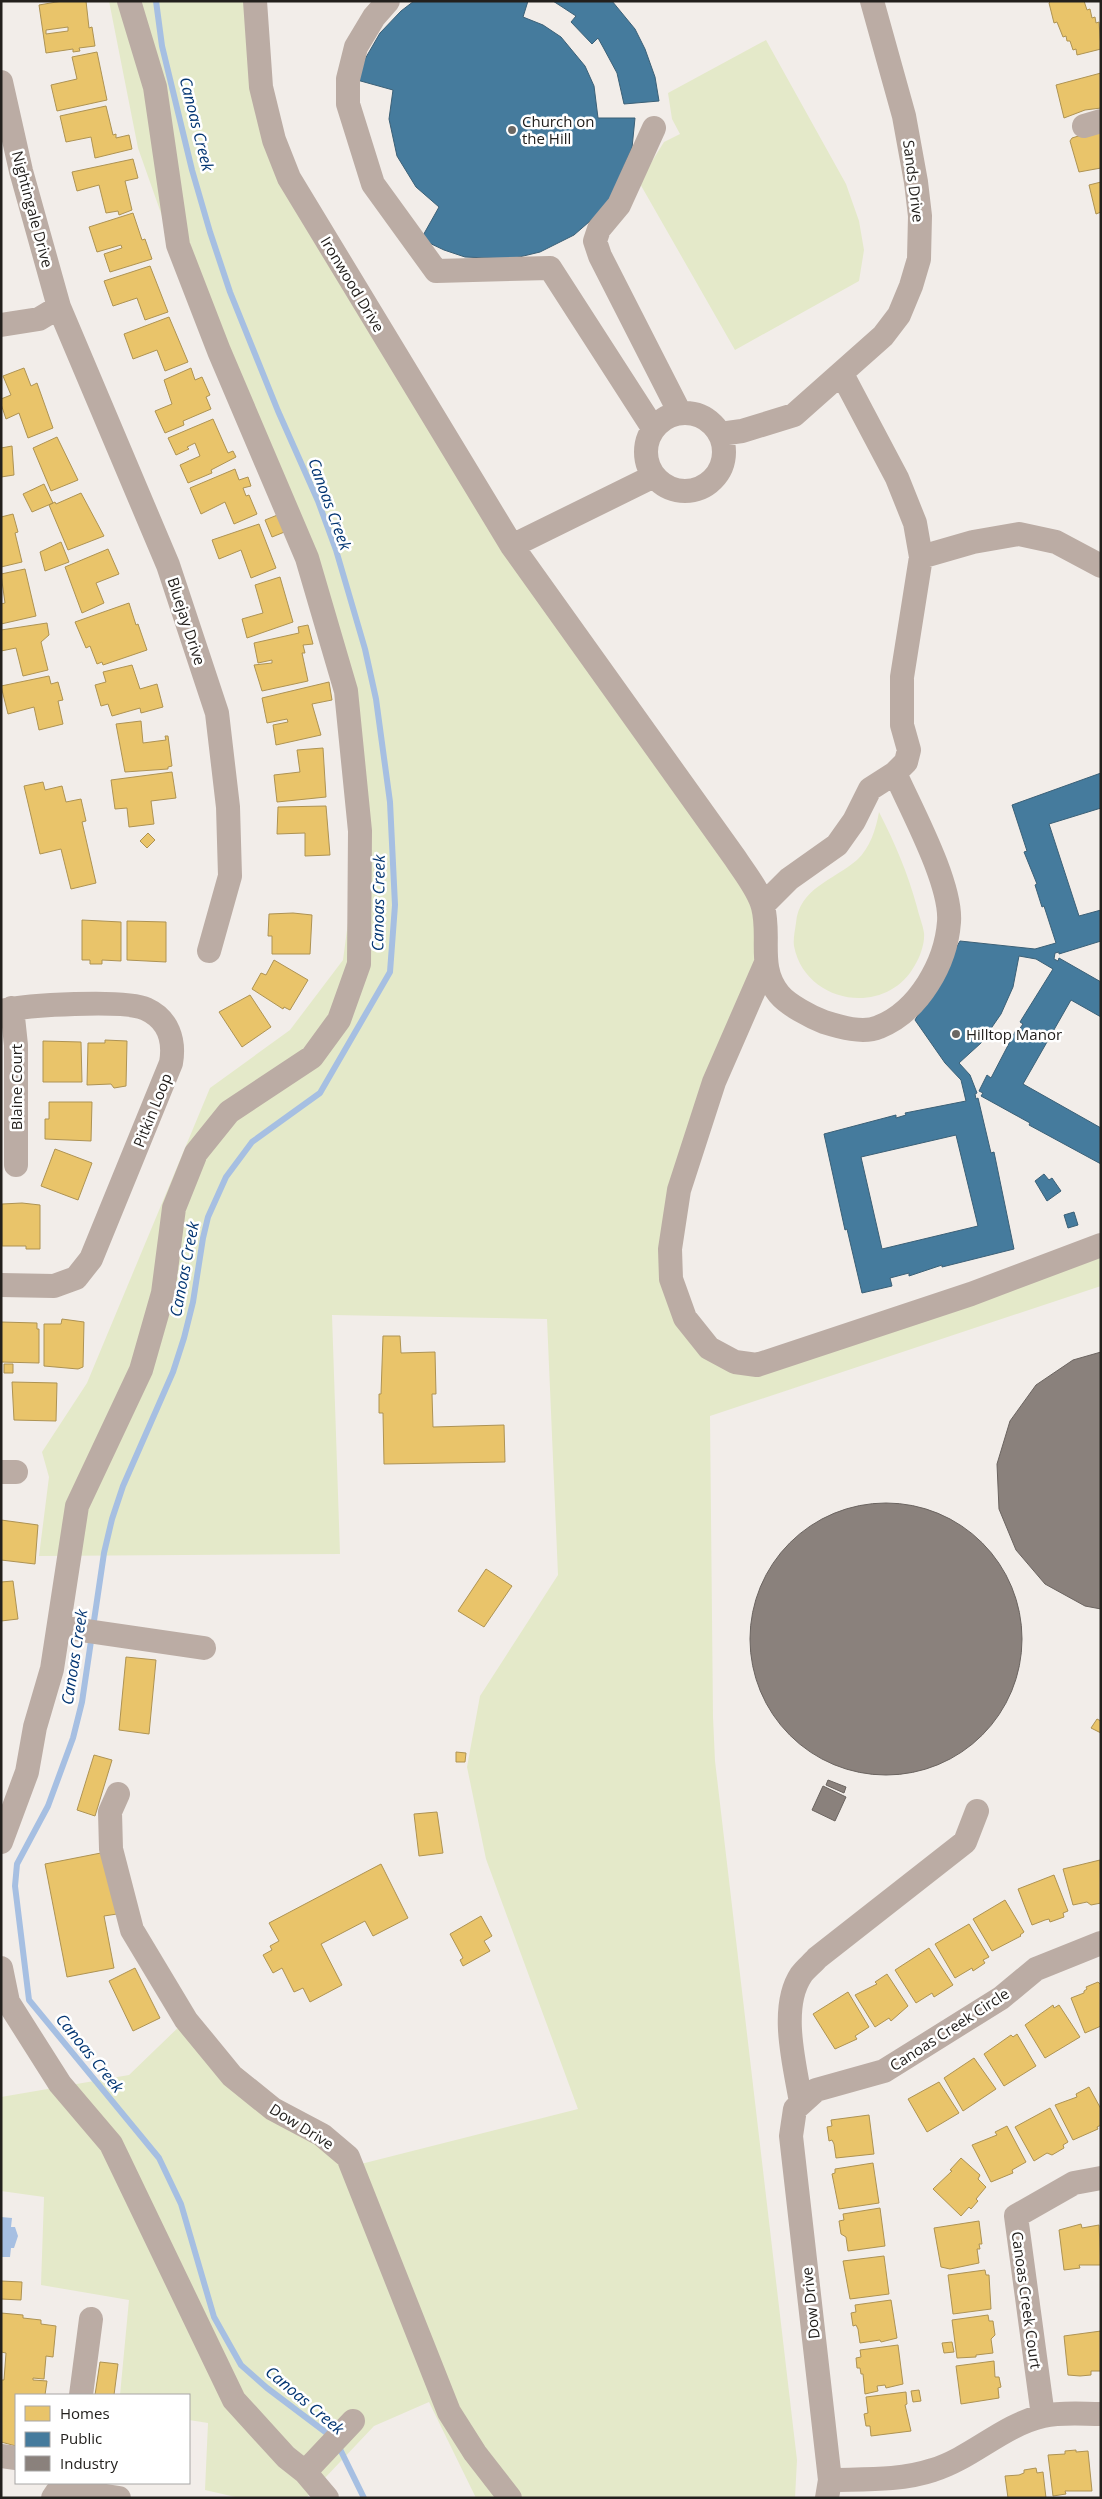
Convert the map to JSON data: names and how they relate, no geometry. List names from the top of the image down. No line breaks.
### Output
{"streets":{"street":["Sands Drive","Nightingale Drive","Ironwood Drive","Bluejay Drive","Blaine Court","Pitkin Loop","Canoas Creek Circle","Dow Drive","Canoas Creek Court"]},"crossings":[["Nightingale Drive","Bluejay Drive"],["Blaine Court","Pitkin Loop"],["Canoas Creek Circle","Dow Drive"]],"water":["Canoas Creek"],"places":["Church on the Hill","Hilltop Manor"],"legend":["Homes","Public","Industry"]}
